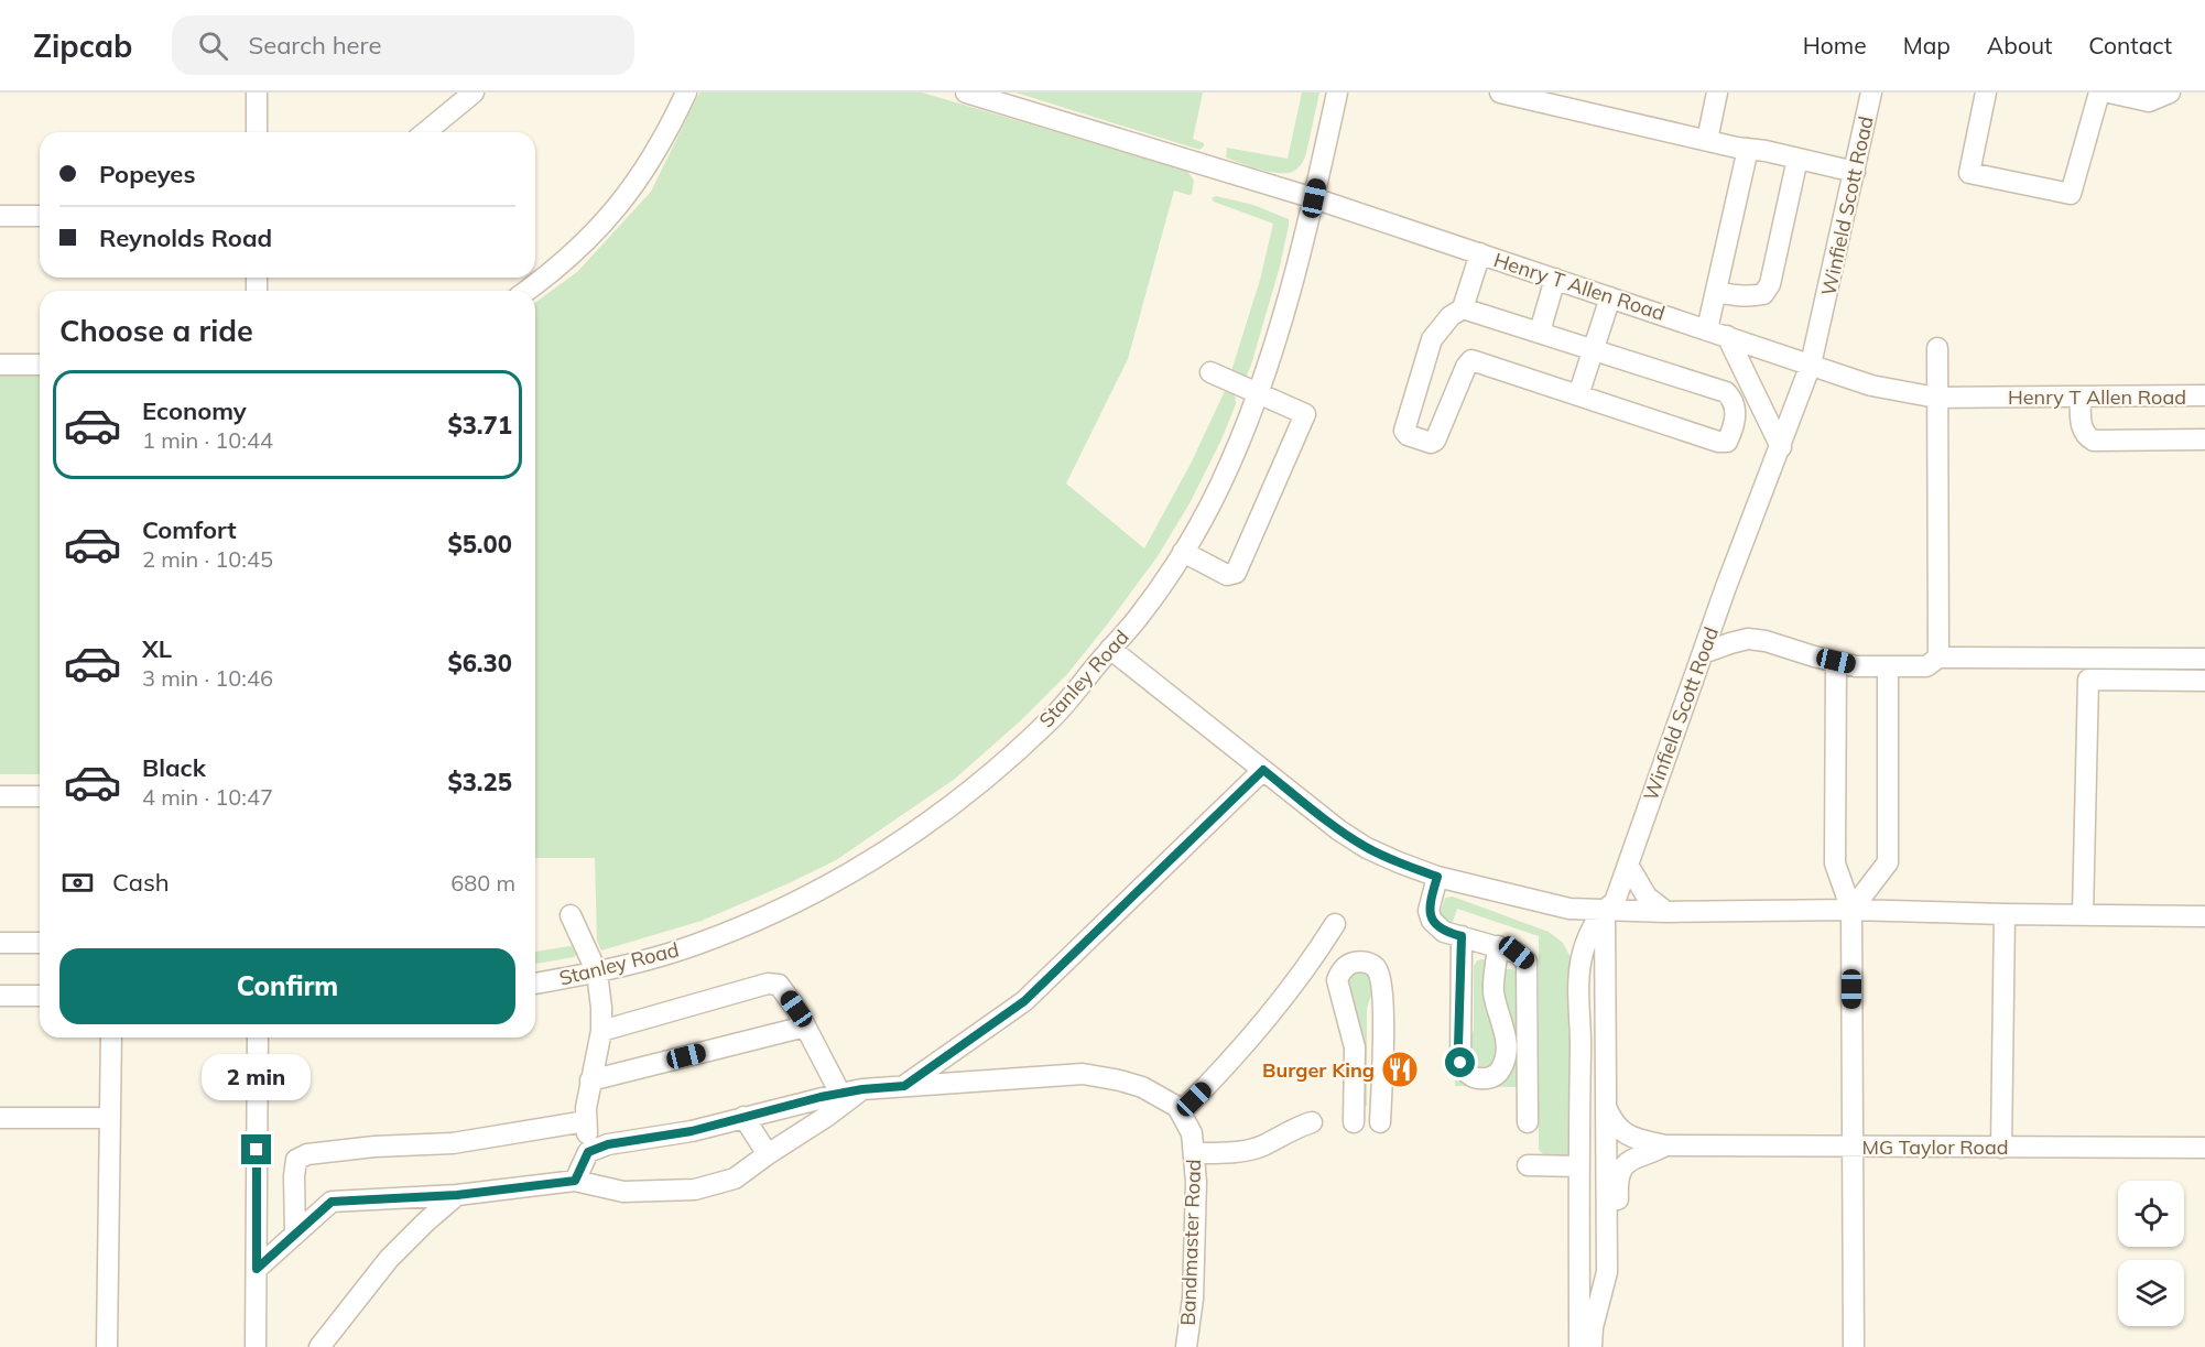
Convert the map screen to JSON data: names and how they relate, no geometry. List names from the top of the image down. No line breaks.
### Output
{"streets":{"street":["Winfield Scott Road","Henry T Allen Road","Stanley Road","MG Taylor Road","Bandmaster Road"]},"crossings":[["Winfield Scott Road","Henry T Allen Road"],["Henry T Allen Road","Stanley Road"]],"places":{"restaurant":["Burger King"]},"page":{"header":"Zipcab","search":"Search here","nav":["Home","Map","About","Contact"],"banner":["Popeyes","Reynolds Road"],"heading":"Choose a ride","list":[{"name":"Economy","note":"1 min · 10:44","value":"$3.71"},{"name":"Comfort","note":"2 min · 10:45","value":"$5.00"},{"name":"XL","note":"3 min · 10:46","value":"$6.30"},{"name":"Black","note":"4 min · 10:47","value":"$3.25"}],"pay":["Cash","680 m"],"buttons":"Confirm","bubble":"2 min"}}
